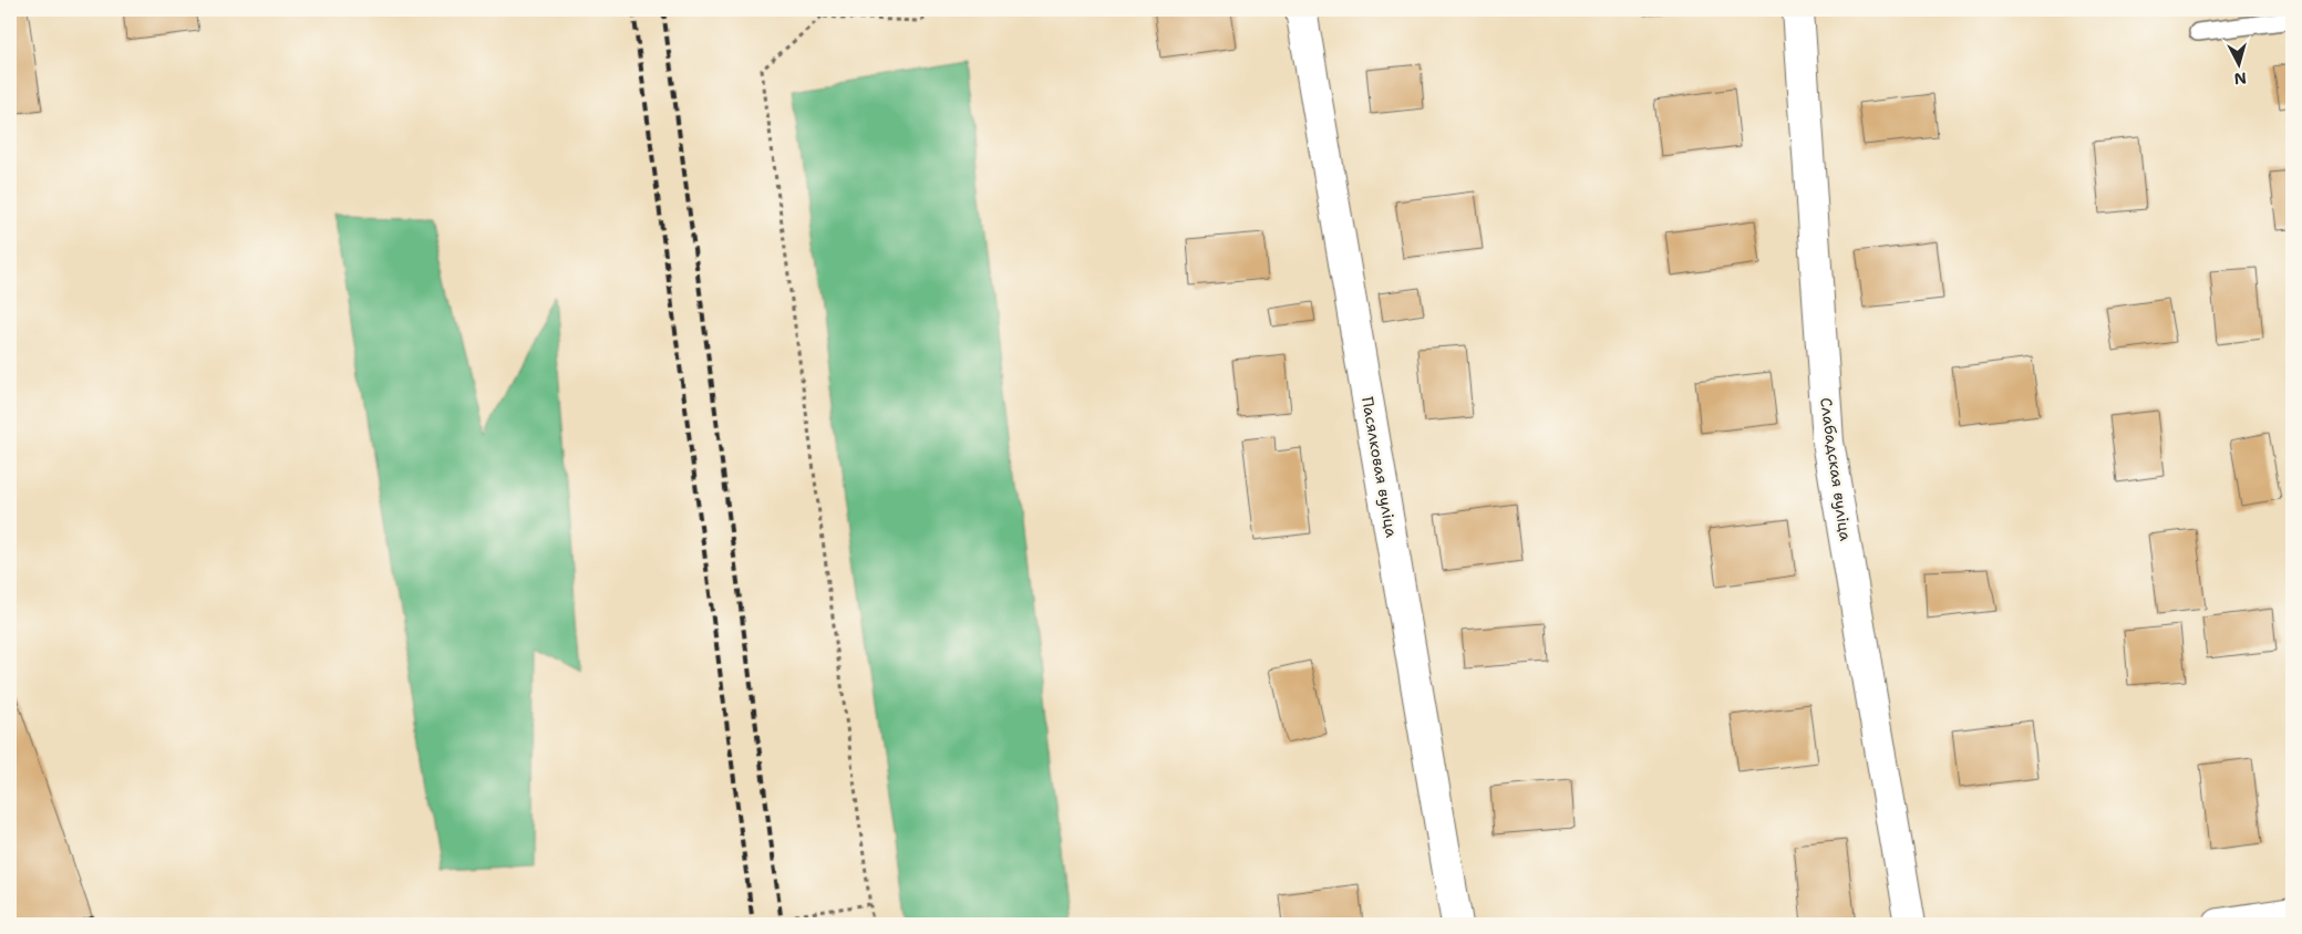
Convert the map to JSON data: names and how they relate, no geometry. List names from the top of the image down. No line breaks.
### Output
{"streets":{"street":["Пасялковая вуліца","Слабадская вуліца"]},"north":"bottom"}
